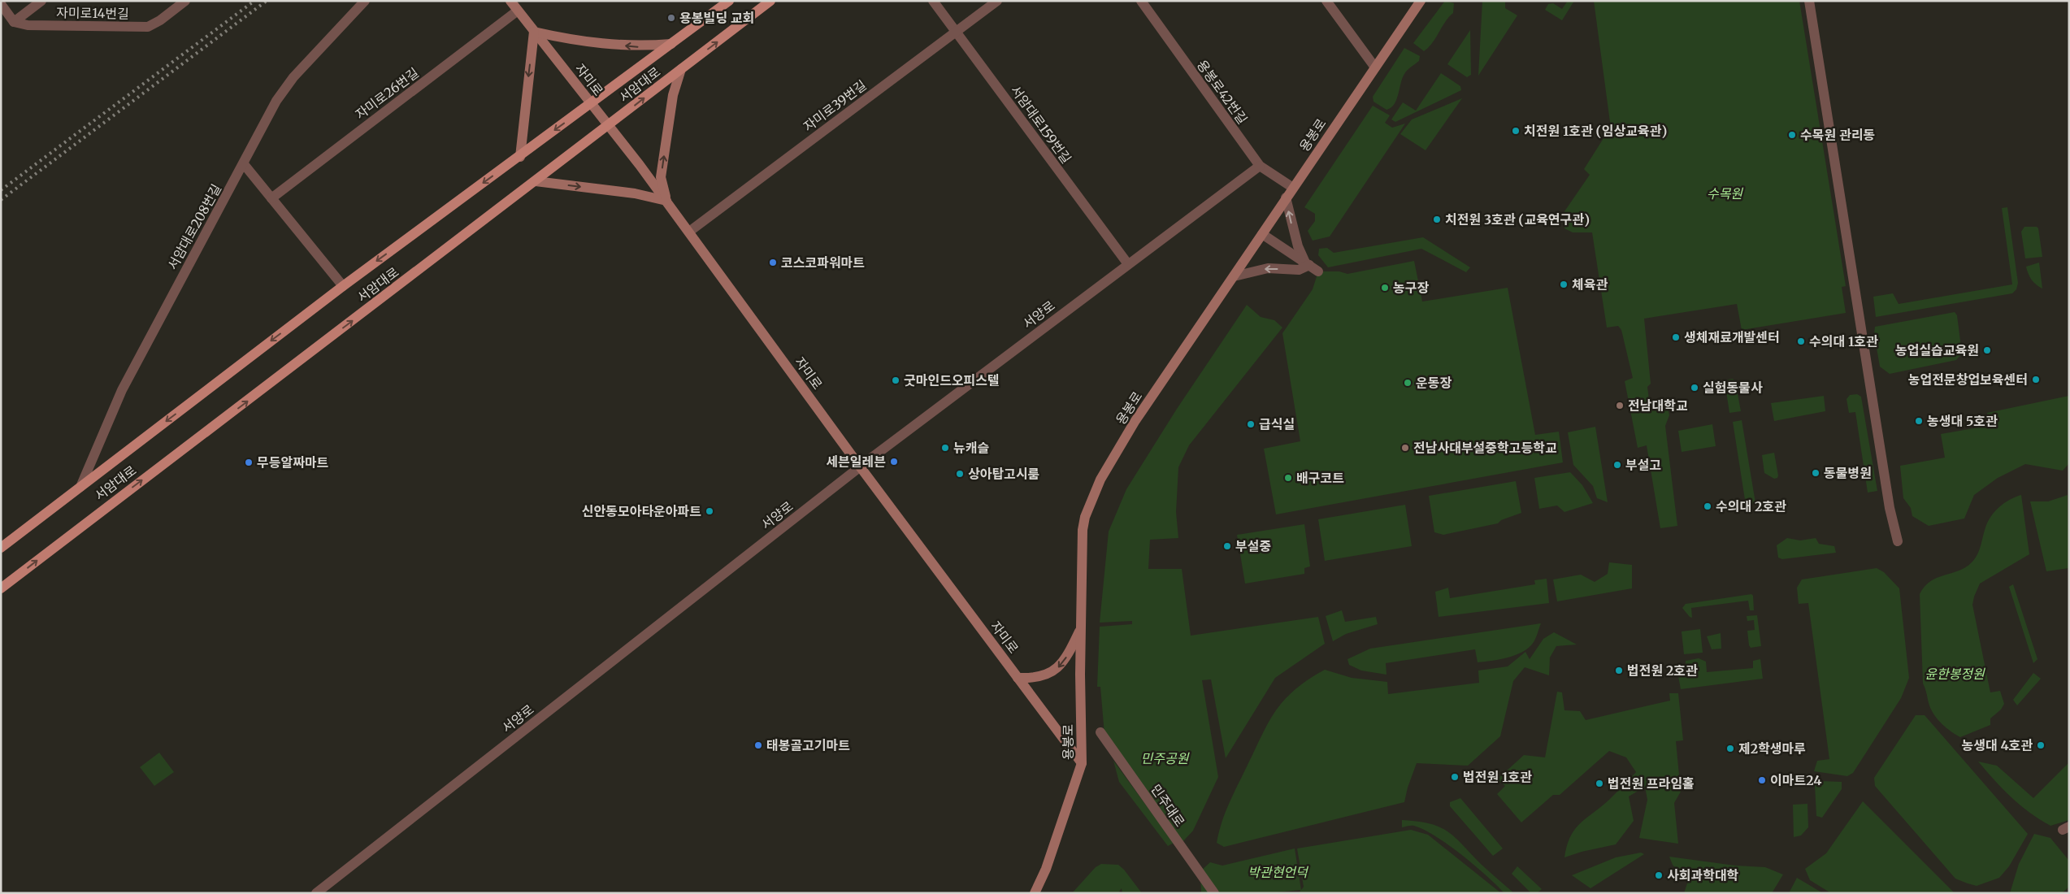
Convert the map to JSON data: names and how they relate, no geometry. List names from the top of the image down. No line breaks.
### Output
{"streets":{"main road":["서암대로"],"street":["자미로14번길","자미로","용봉로42번길","자미로26번길","자미로39번길","서암대로159번길","용봉로","서암대로208번길","서양로","민주대로"]},"crossings":[["자미로","서암대로"],["자미로","자미로26번길"],["자미로","자미로39번길"],["자미로","용봉로"],["자미로","서양로"],["서암대로","자미로26번길"],["서암대로","서암대로208번길"],["용봉로42번길","용봉로"],["용봉로42번길","서양로"],["자미로39번길","서암대로159번길"],["서암대로159번길","서양로"]],"parks":["수목원","윤한봉정원","민주공원","박관현언덕"],"places":["용봉빌딩 교회","치전원 1호관 (임상교육관)","수목원 관리동","치전원 3호관 (교육연구관)","코스코파워마트","체육관","농구장","생체재료개발센터","수의대 1호관","농업실습교육원","농업전문창업보육센터","굿마인드오피스텔","운동장","실험동물사","전남대학교","농생대 5호관","급식실","뉴캐슬","전남사대부설중학고등학교","세븐일레븐","무등알짜마트","부설고","동물병원","상아탑고시룸","배구코트","수의대 2호관","신안동모아타운아파트","부설중","법전원 2호관","태봉골고기마트","농생대 4호관","제2학생마루","법전원 1호관","이마트24","법전원 프라임홀","사회과학대학"]}
